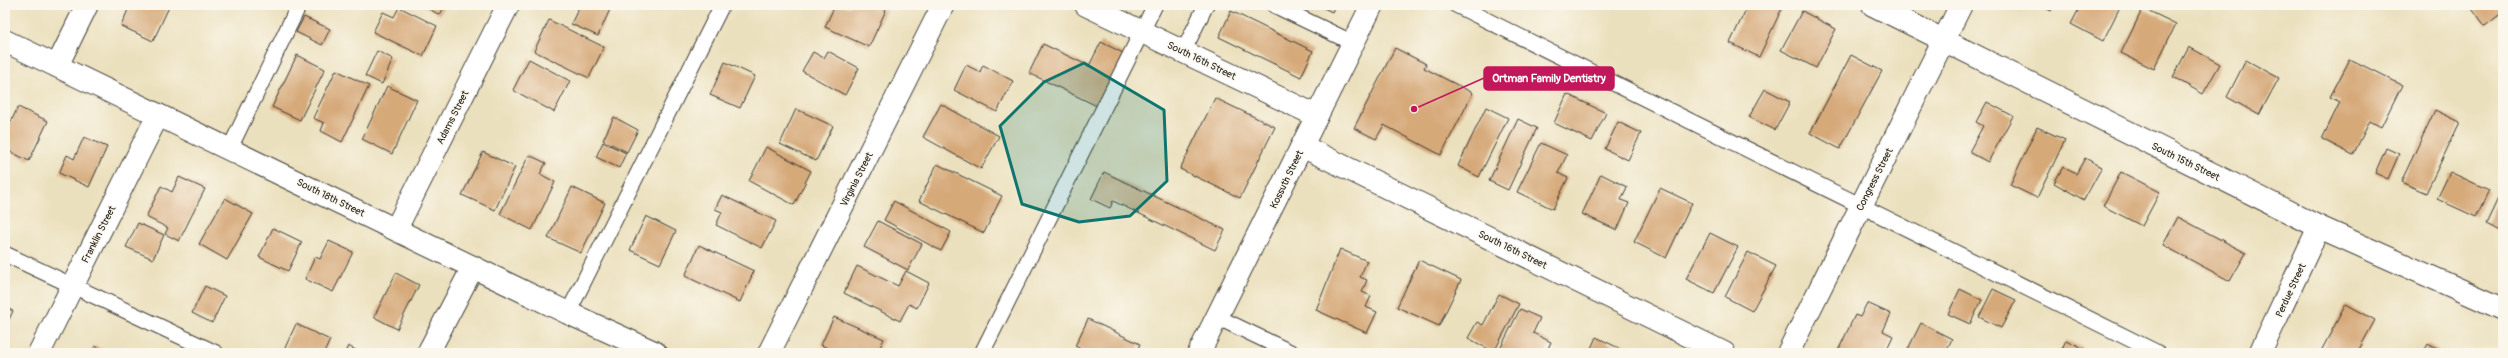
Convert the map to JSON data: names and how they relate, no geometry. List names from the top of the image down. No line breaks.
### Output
{"streets":{"street":["South 16th Street","Adams Street","South 15th Street","Virginia Street","Kossuth Street","Congress Street","South 18th Street","Franklin Street","Perdue Street"]},"crossings":[["South 16th Street","Kossuth Street"],["Adams Street","South 18th Street"],["South 15th Street","Congress Street"],["South 15th Street","Perdue Street"],["South 18th Street","Franklin Street"]],"places":["Ortman Family Dentistry"]}
